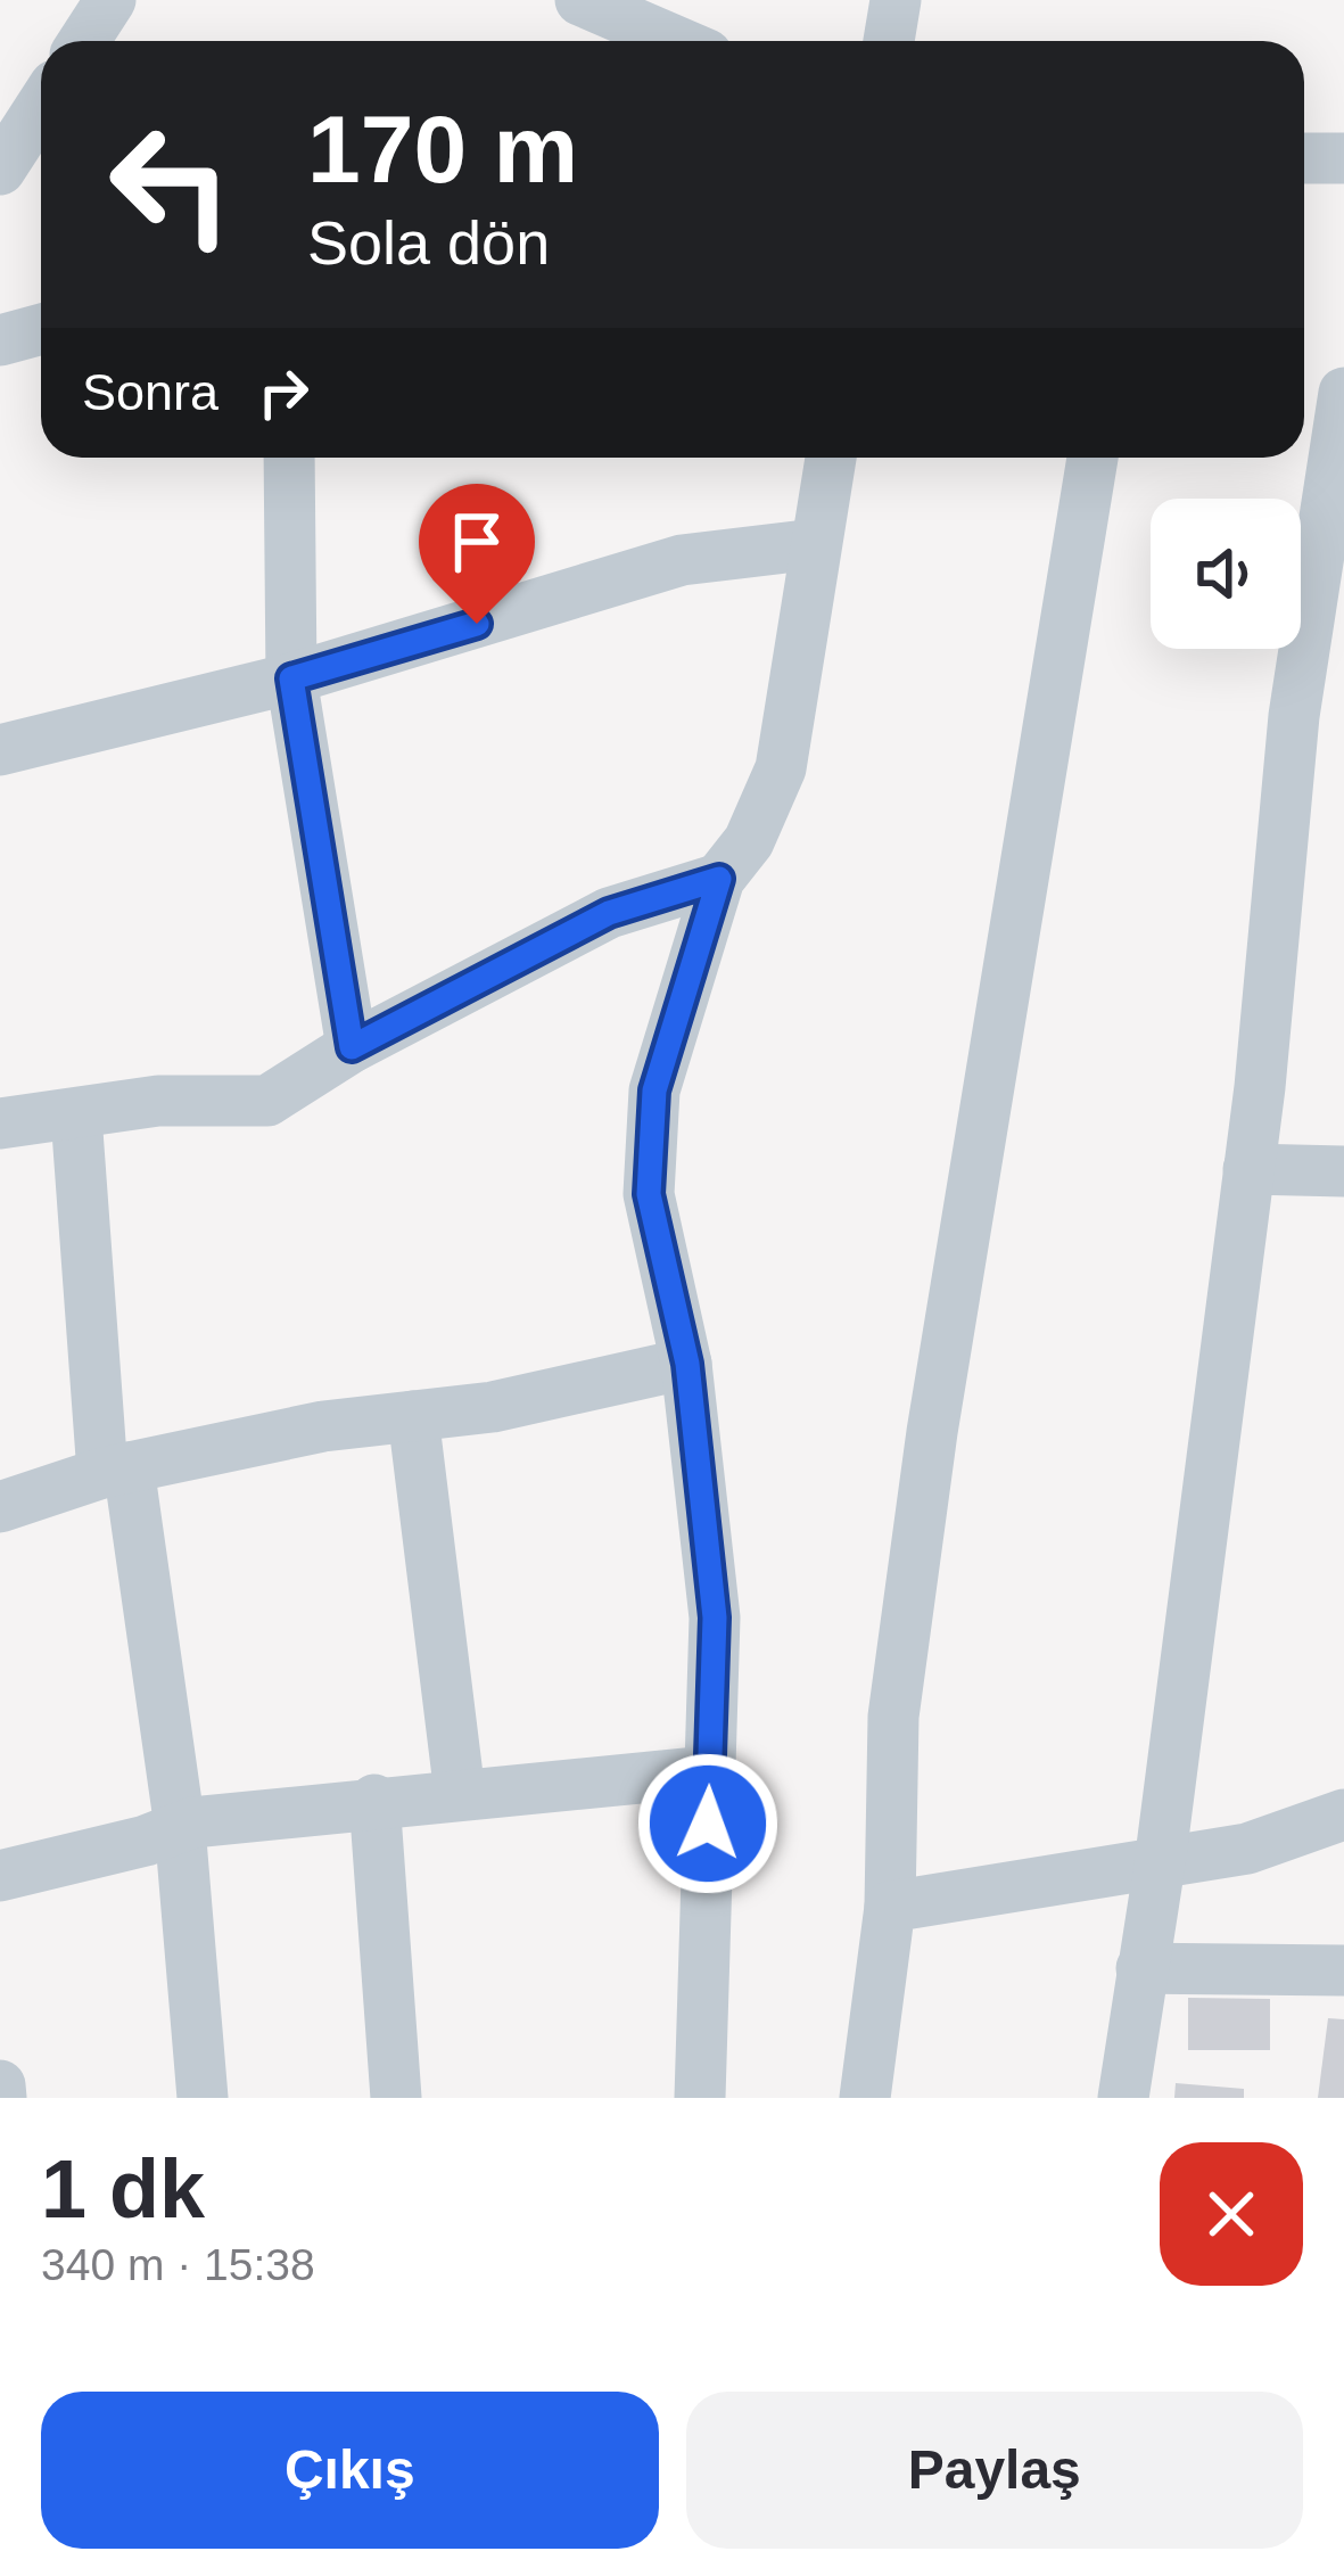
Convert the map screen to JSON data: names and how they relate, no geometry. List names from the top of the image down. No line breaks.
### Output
{"page":{"turn":["170 m","Sola dön"],"then":"Sonra","heading":["1 dk","340 m · 15:38"],"buttons":["Çıkış","Paylaş"]}}
